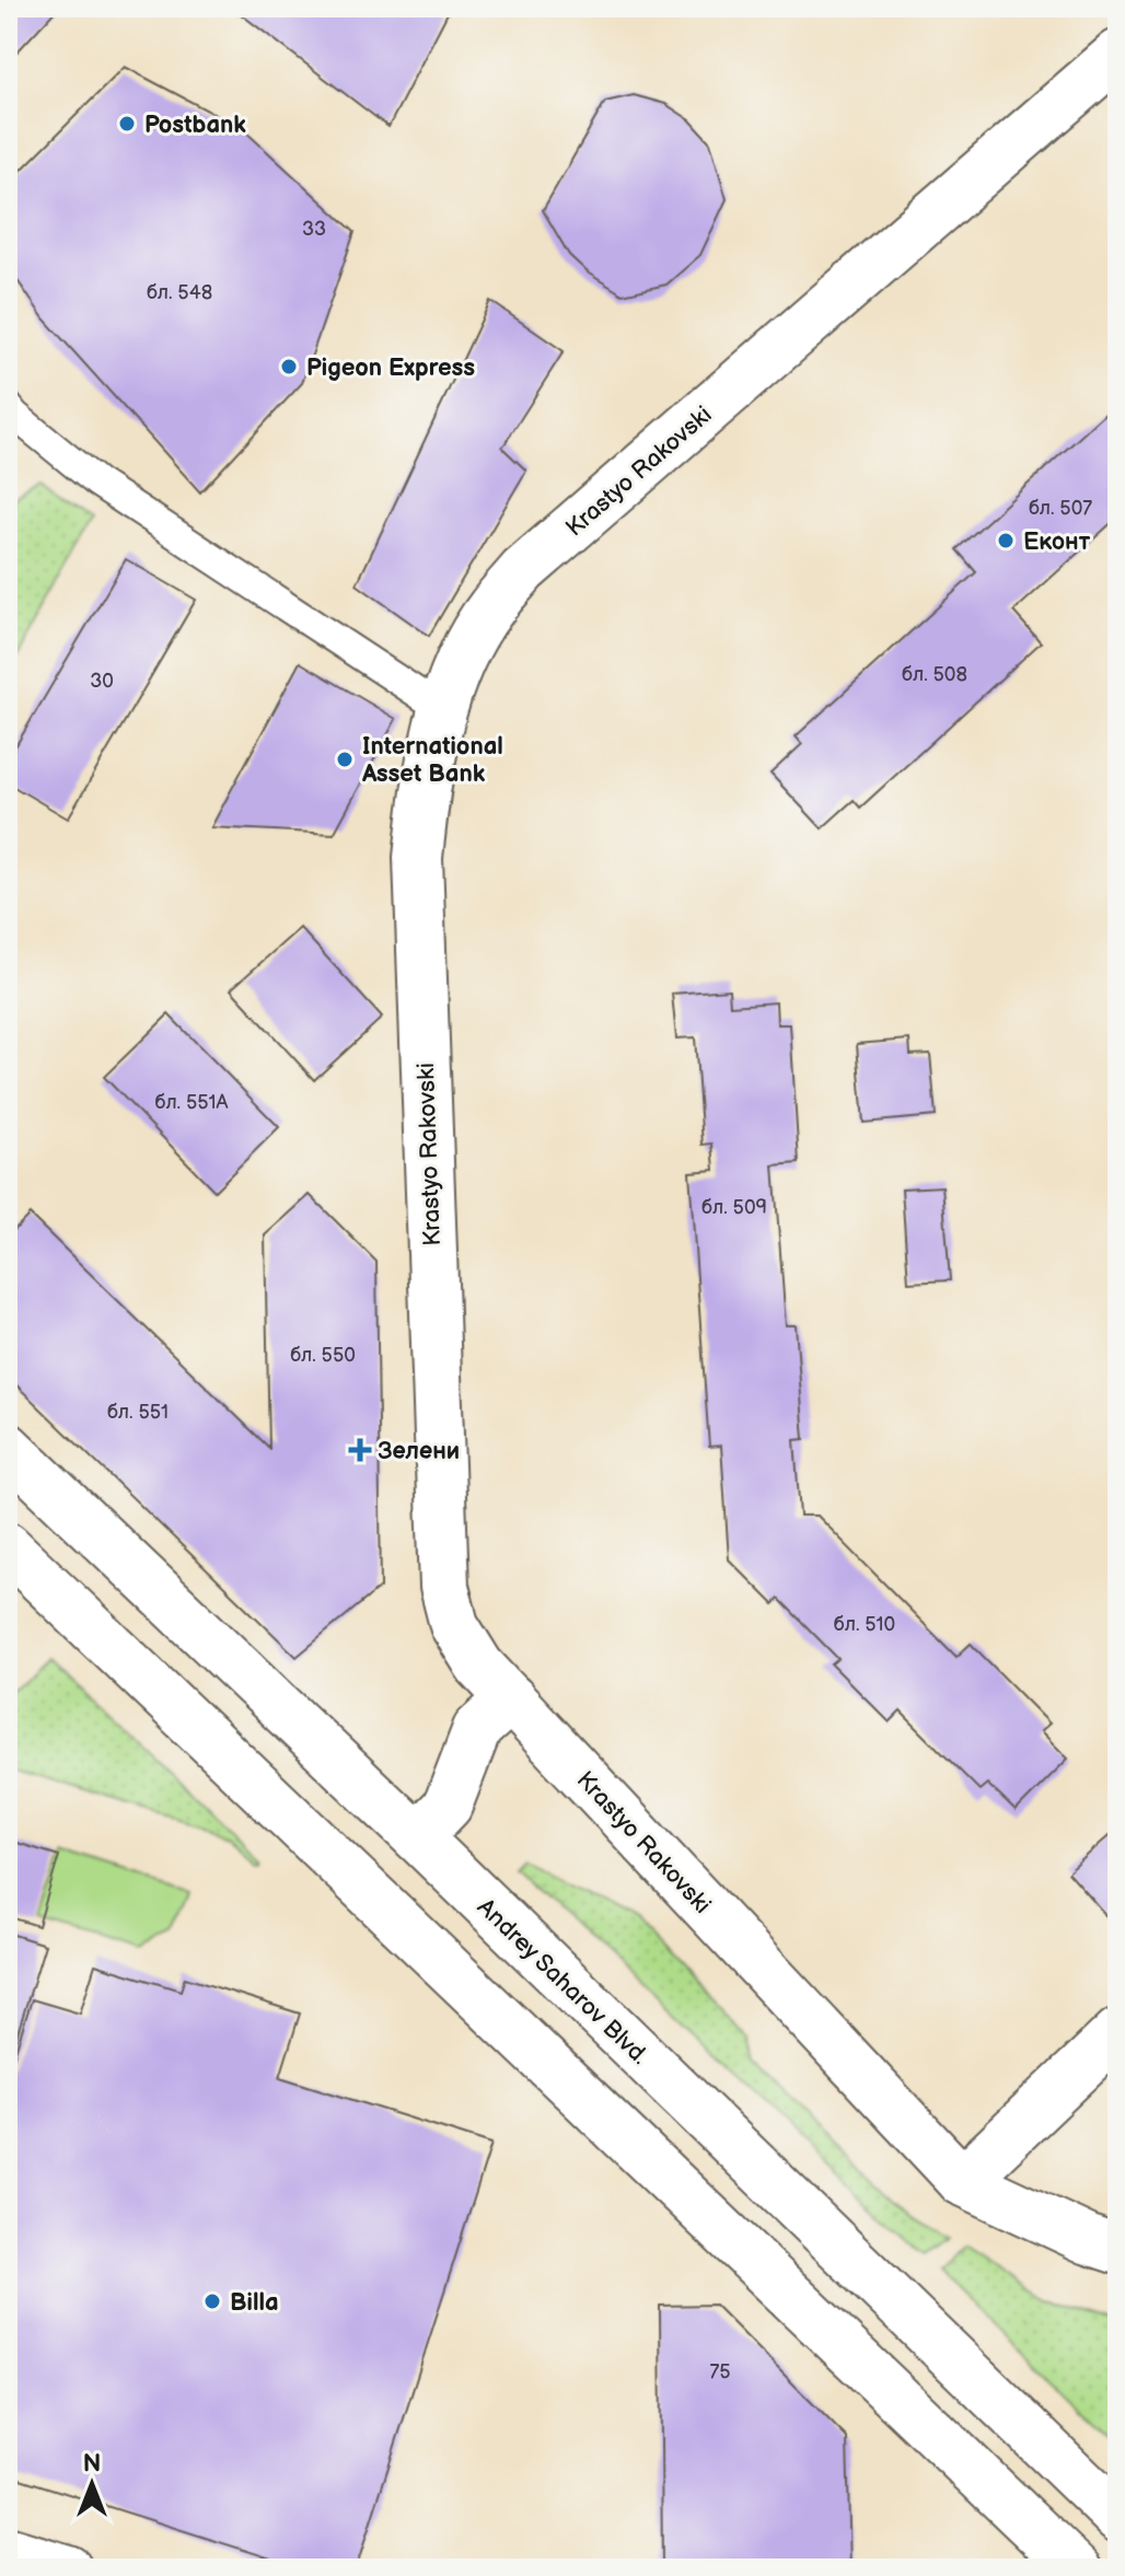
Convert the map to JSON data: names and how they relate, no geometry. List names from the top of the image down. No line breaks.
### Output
{"streets":{"street":["Krastyo Rakovski","Andrey Saharov Blvd."]},"places":{"other":["Postbank","Pigeon Express","Еконт","International Asset Bank","Billa"],"health":["Зелени"]},"house_numbers":["33","бл. 548","бл. 507","бл. 508","30","бл. 551А","бл. 509","бл. 550","бл. 551","бл. 510","75"],"north":"top"}
